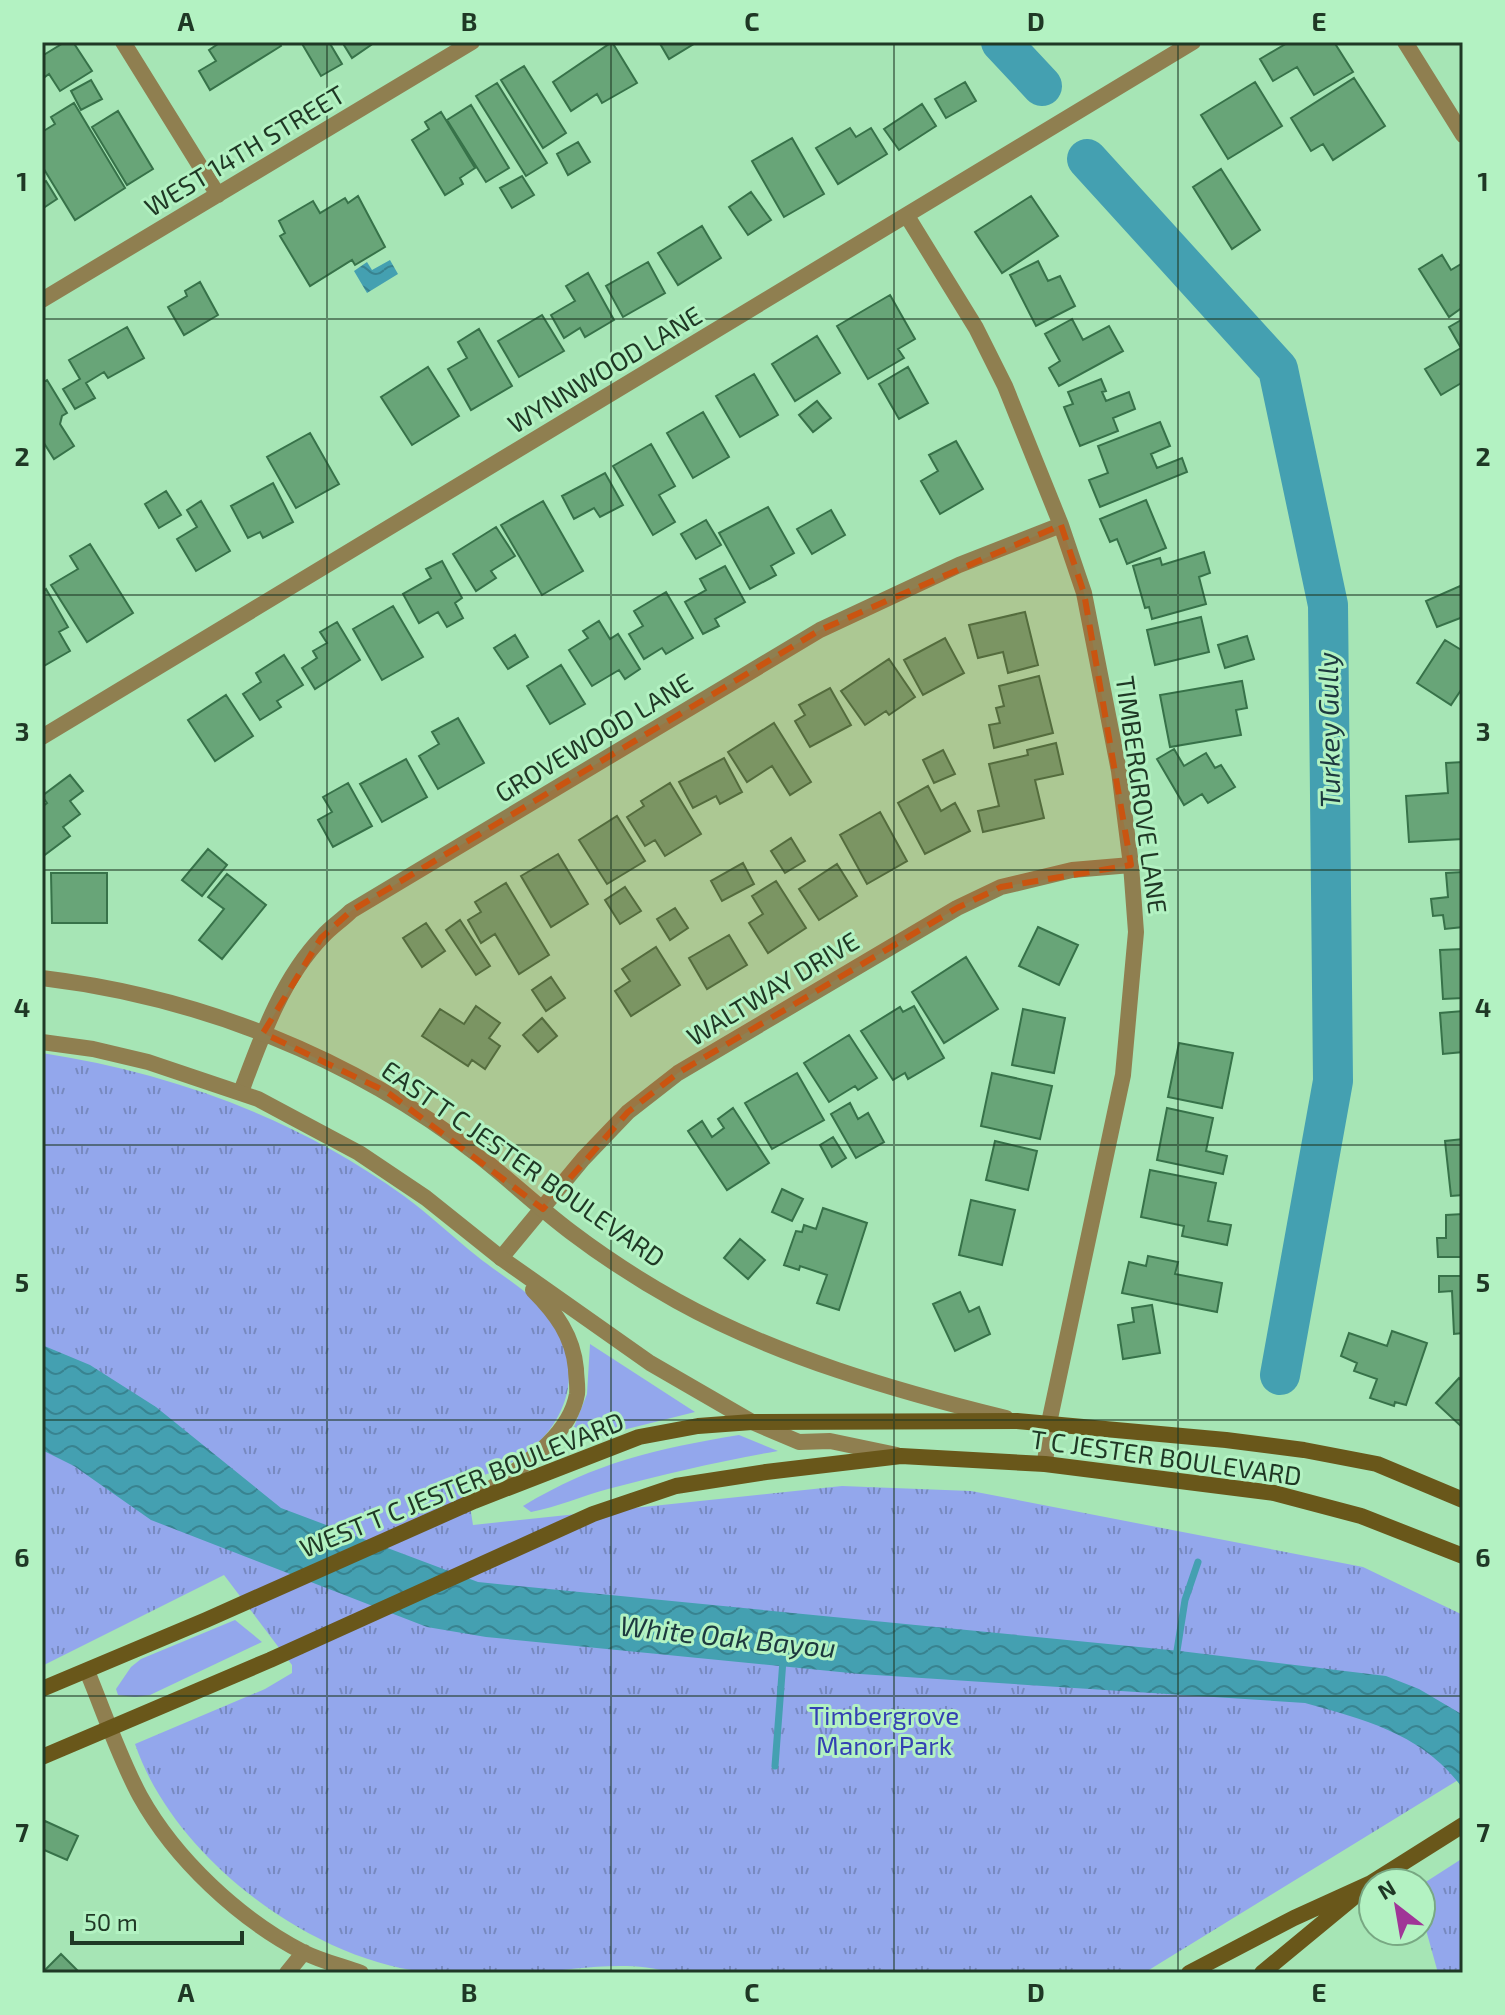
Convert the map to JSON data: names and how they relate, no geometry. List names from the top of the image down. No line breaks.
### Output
{"streets":{"main road":["T C JESTER BOULEVARD","WEST T C JESTER BOULEVARD"],"street":["WEST 14TH STREET","WYNNWOOD LANE","GROVEWOOD LANE","TIMBERGROVE LANE","WALTWAY DRIVE","EAST T C JESTER BOULEVARD"]},"crossings":[["WYNNWOOD LANE","TIMBERGROVE LANE"],["GROVEWOOD LANE","TIMBERGROVE LANE"],["GROVEWOOD LANE","EAST T C JESTER BOULEVARD"],["TIMBERGROVE LANE","WALTWAY DRIVE"],["TIMBERGROVE LANE","T C JESTER BOULEVARD"],["WALTWAY DRIVE","EAST T C JESTER BOULEVARD"],["EAST T C JESTER BOULEVARD","T C JESTER BOULEVARD"],["EAST T C JESTER BOULEVARD","WEST T C JESTER BOULEVARD"],["T C JESTER BOULEVARD","WEST T C JESTER BOULEVARD"]],"water":["Turkey Gully","White Oak Bayou"],"parks":["Timbergrove Manor Park"],"scale_bar":"50 m","north":"top left","grid":{"columns":["A","B","C","D","E"],"rows":["1","2","3","4","5","6","7"]}}
